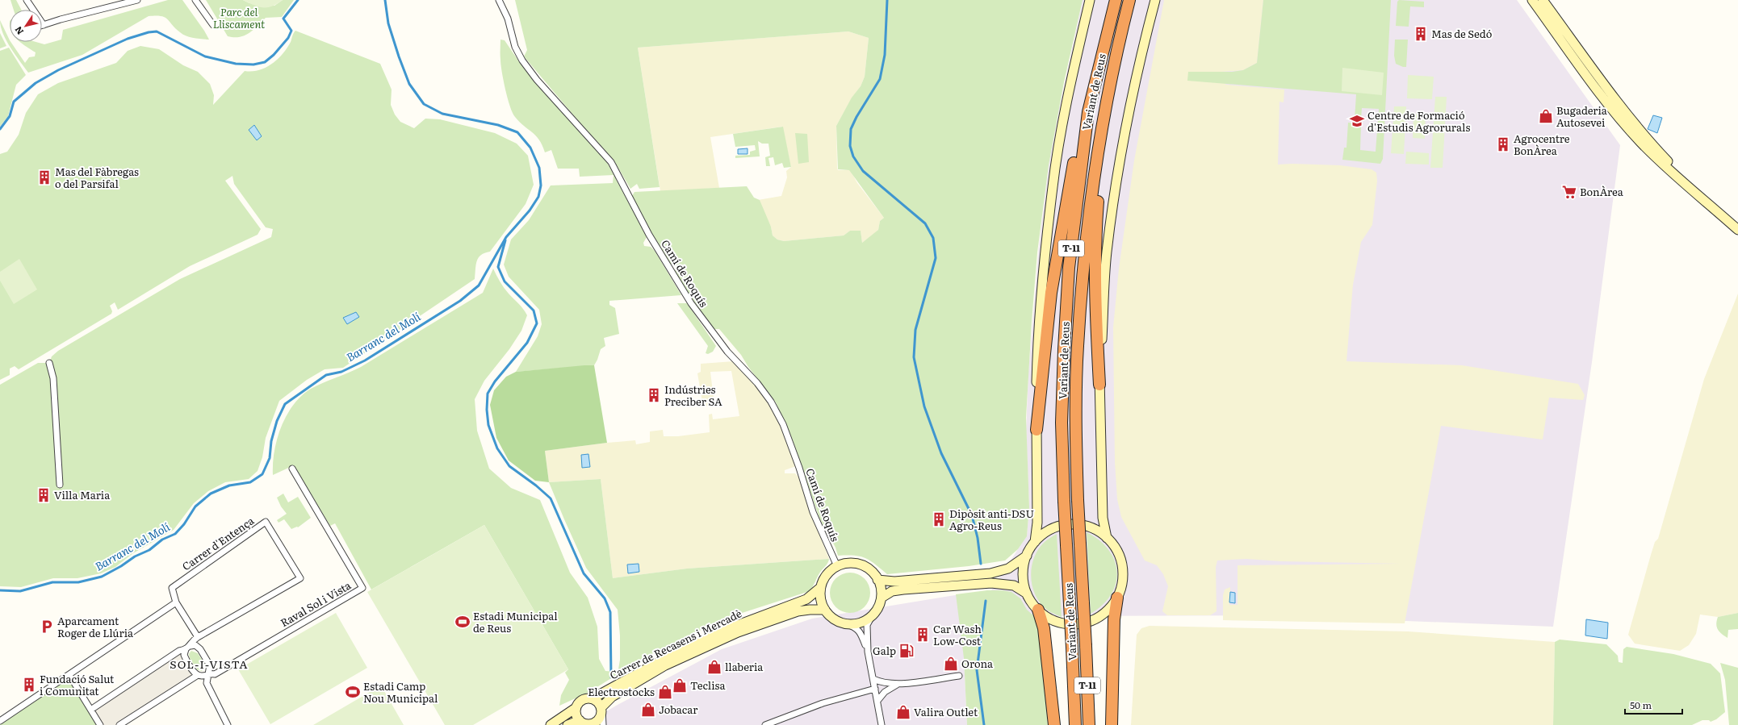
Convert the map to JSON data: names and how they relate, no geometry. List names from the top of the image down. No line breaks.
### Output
{"streets":{"highway":["Variant de Reus","T-11"],"street":["Camí de Roquís","Carrer d'Entença","Raval Sol i Vista","Carrer de Recasens i Mercadè"]},"crossings":[["Camí de Roquís","Carrer de Recasens i Mercadè"]],"districts":["SOL-I-VISTA"],"water":["Barranc del Molí"],"parks":["Parc del Lliscament"],"places":{"building":["Mas de Sedó","Agrocentre BonÀrea","Mas del Fàbregas o del Parsifal","Indústries Preciber SA","Villa Maria","Dipòsit anti-DSU Agro-Reus","Car Wash Low-Cost","Fundació Salut i Comunitat"],"shop":["Bugaderia Autosevei","Orona","llaberia","Teclisa","Electrostocks","Jobacar","Valira Outlet"],"school or university":["Centre de Formació d'Estudis Agrorurals"],"supermarket":["BonÀrea"],"sports":["Estadi Municipal de Reus","Estadi Camp Nou Municipal"],"parking":["Aparcament Roger de Llúria"],"fuel station":["Galp"]},"scale_bar":"50 m","north":"bottom left"}
